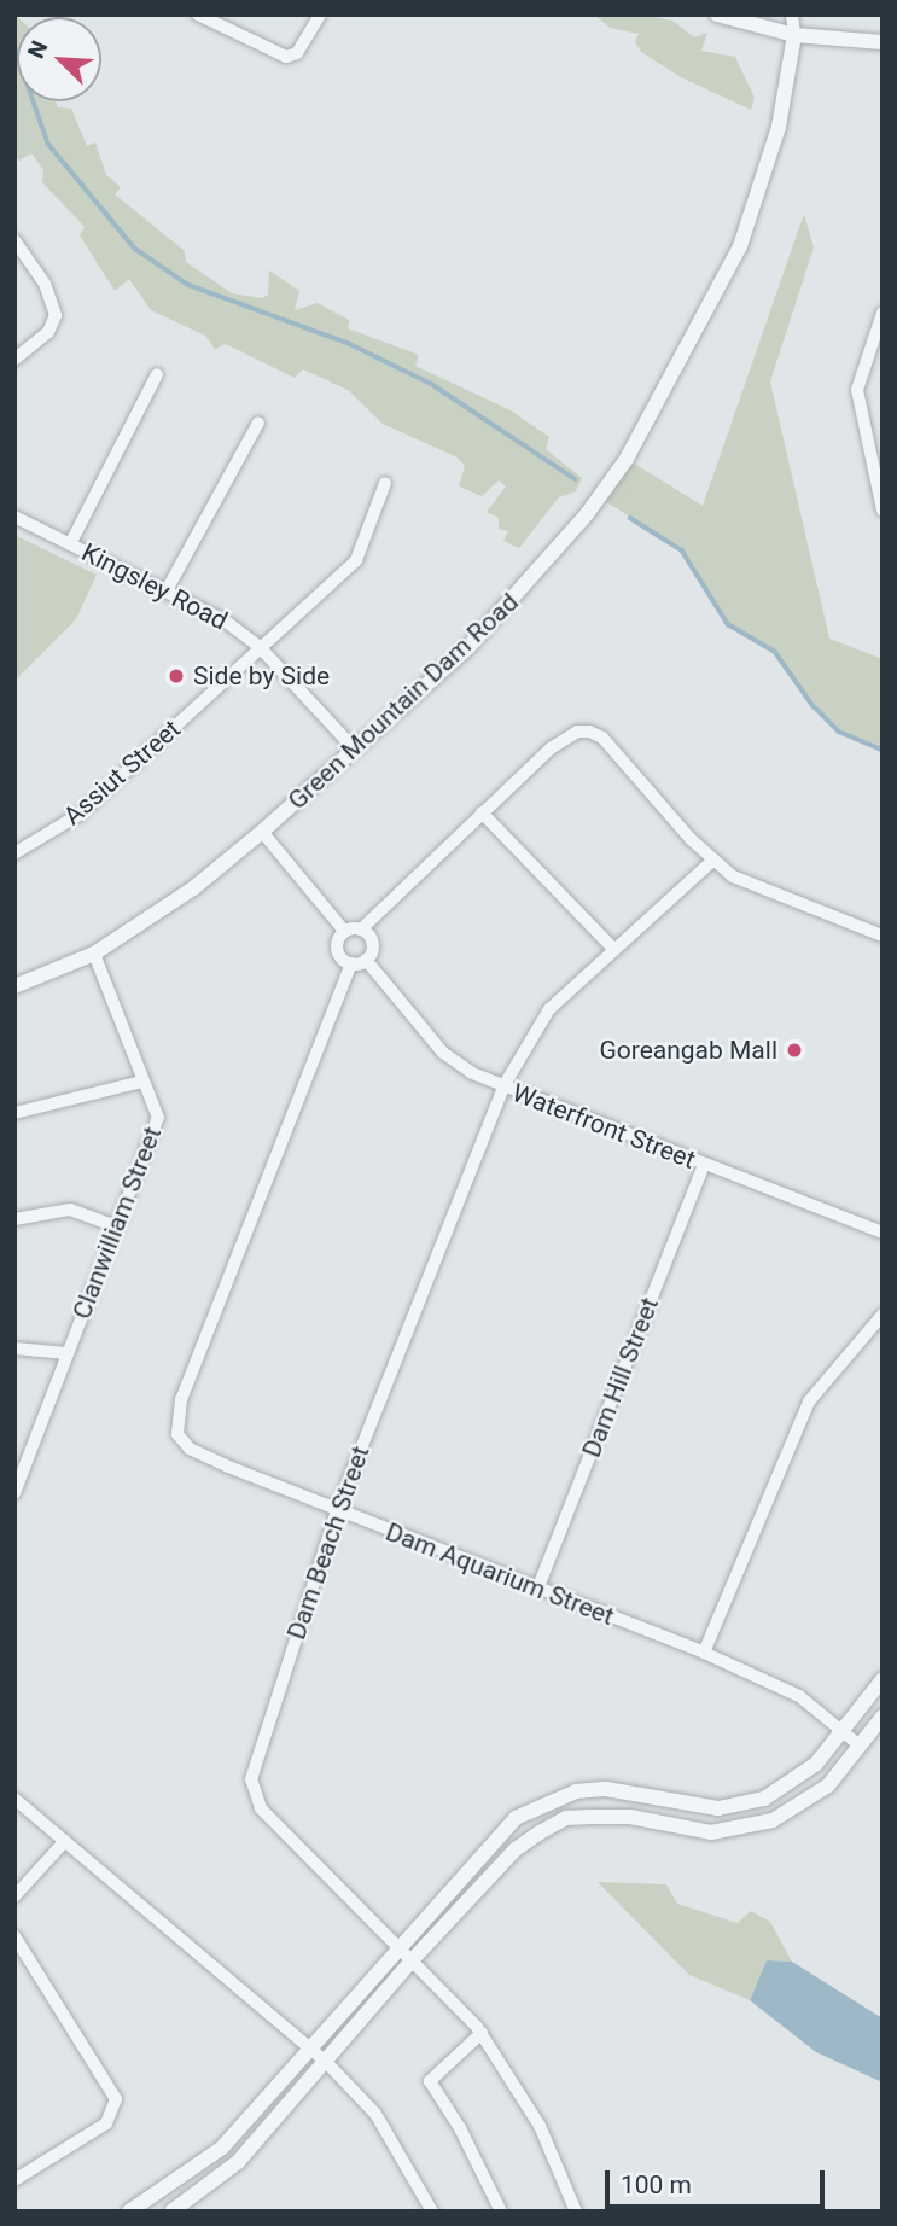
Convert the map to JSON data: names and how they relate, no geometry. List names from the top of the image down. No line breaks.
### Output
{"streets":{"street":["Kingsley Road","Green Mountain Dam Road","Assiut Street","Waterfront Street","Clanwilliam Street","Dam Hill Street","Dam Beach Street","Dam Aquarium Street"]},"crossings":[["Kingsley Road","Green Mountain Dam Road"],["Kingsley Road","Assiut Street"],["Green Mountain Dam Road","Clanwilliam Street"],["Waterfront Street","Dam Hill Street"],["Waterfront Street","Dam Beach Street"],["Waterfront Street","Dam Aquarium Street"],["Dam Hill Street","Dam Aquarium Street"],["Dam Beach Street","Dam Aquarium Street"]],"places":["Side by Side","Goreangab Mall"],"scale_bar":"100 m","north":"top left"}
